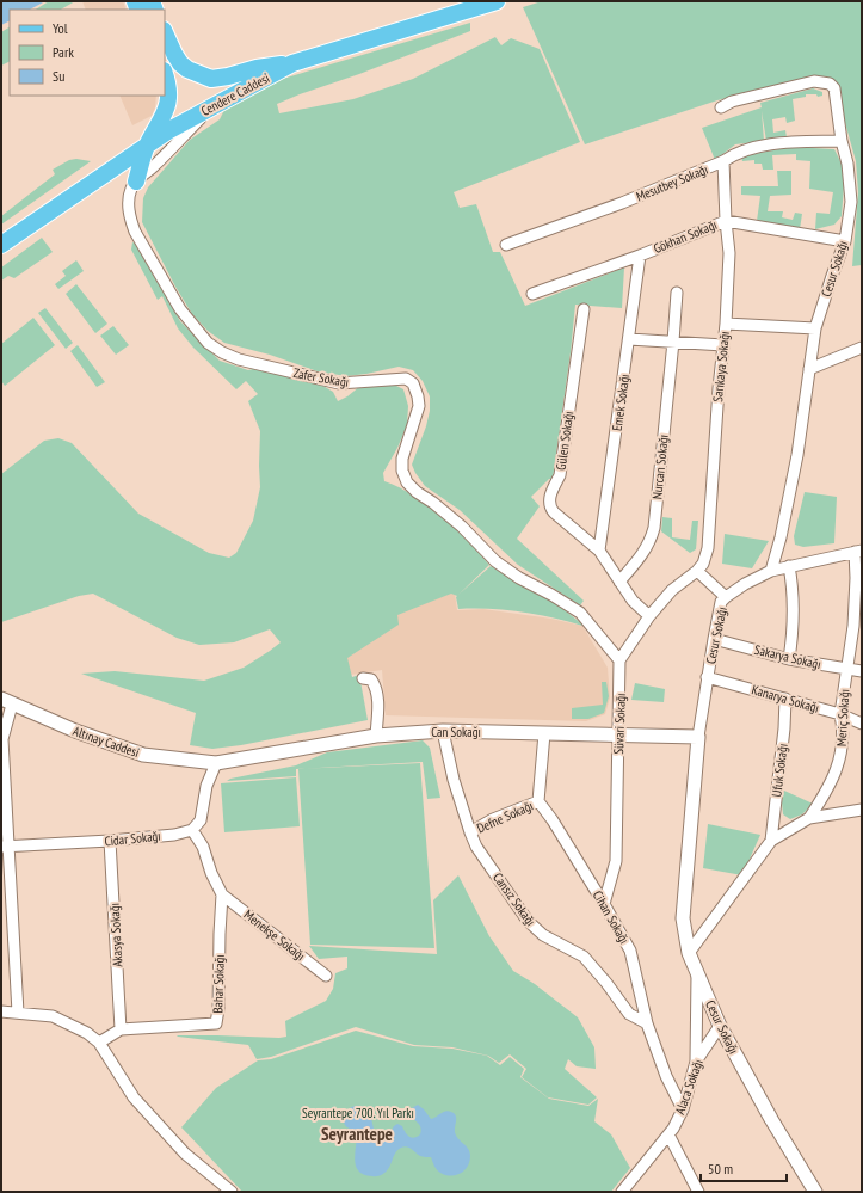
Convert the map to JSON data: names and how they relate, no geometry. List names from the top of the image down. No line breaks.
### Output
{"streets":{"main road":["Cendere Caddesi"],"street":["Mesutbey Sokağı","Gökhan Sokağı","Cesur Sokağı","Sarıkaya Sokağı","Zafer Sokağı","Emek Sokağı","Gülen Sokağı","Nurcan Sokağı","Sakarya Sokağı","Kanarya Sokağı","Meriç Sokağı","Süvari Sokağı","Can Sokağı","Altınay Caddesi","Ufuk Sokağı","Defne Sokağı","Cidar Sokağı","Cansız Sokağı","Cihan Sokağı","Akasya Sokağı","Menekşe Sokağı","Bahar Sokağı","Alaca Sokağı"]},"crossings":[["Mesutbey Sokağı","Cesur Sokağı"],["Mesutbey Sokağı","Sarıkaya Sokağı"],["Gökhan Sokağı","Cesur Sokağı"],["Gökhan Sokağı","Sarıkaya Sokağı"],["Gökhan Sokağı","Emek Sokağı"],["Cesur Sokağı","Sakarya Sokağı"],["Cesur Sokağı","Kanarya Sokağı"],["Cesur Sokağı","Can Sokağı"],["Cesur Sokağı","Ufuk Sokağı"],["Cesur Sokağı","Alaca Sokağı"],["Zafer Sokağı","Süvari Sokağı"],["Emek Sokağı","Gülen Sokağı"],["Gülen Sokağı","Nurcan Sokağı"],["Sakarya Sokağı","Meriç Sokağı"],["Kanarya Sokağı","Meriç Sokağı"],["Kanarya Sokağı","Ufuk Sokağı"],["Meriç Sokağı","Ufuk Sokağı"],["Süvari Sokağı","Can Sokağı"],["Süvari Sokağı","Cihan Sokağı"],["Can Sokağı","Altınay Caddesi"],["Can Sokağı","Cansız Sokağı"],["Defne Sokağı","Cansız Sokağı"],["Defne Sokağı","Cihan Sokağı"],["Cidar Sokağı","Akasya Sokağı"],["Cansız Sokağı","Cihan Sokağı"],["Cihan Sokağı","Alaca Sokağı"],["Akasya Sokağı","Bahar Sokağı"],["Menekşe Sokağı","Bahar Sokağı"]],"districts":["Seyrantepe"],"parks":["Seyrantepe 700. Yıl Parkı"],"legend":["Yol","Park","Su"],"scale_bar":"50 m"}
